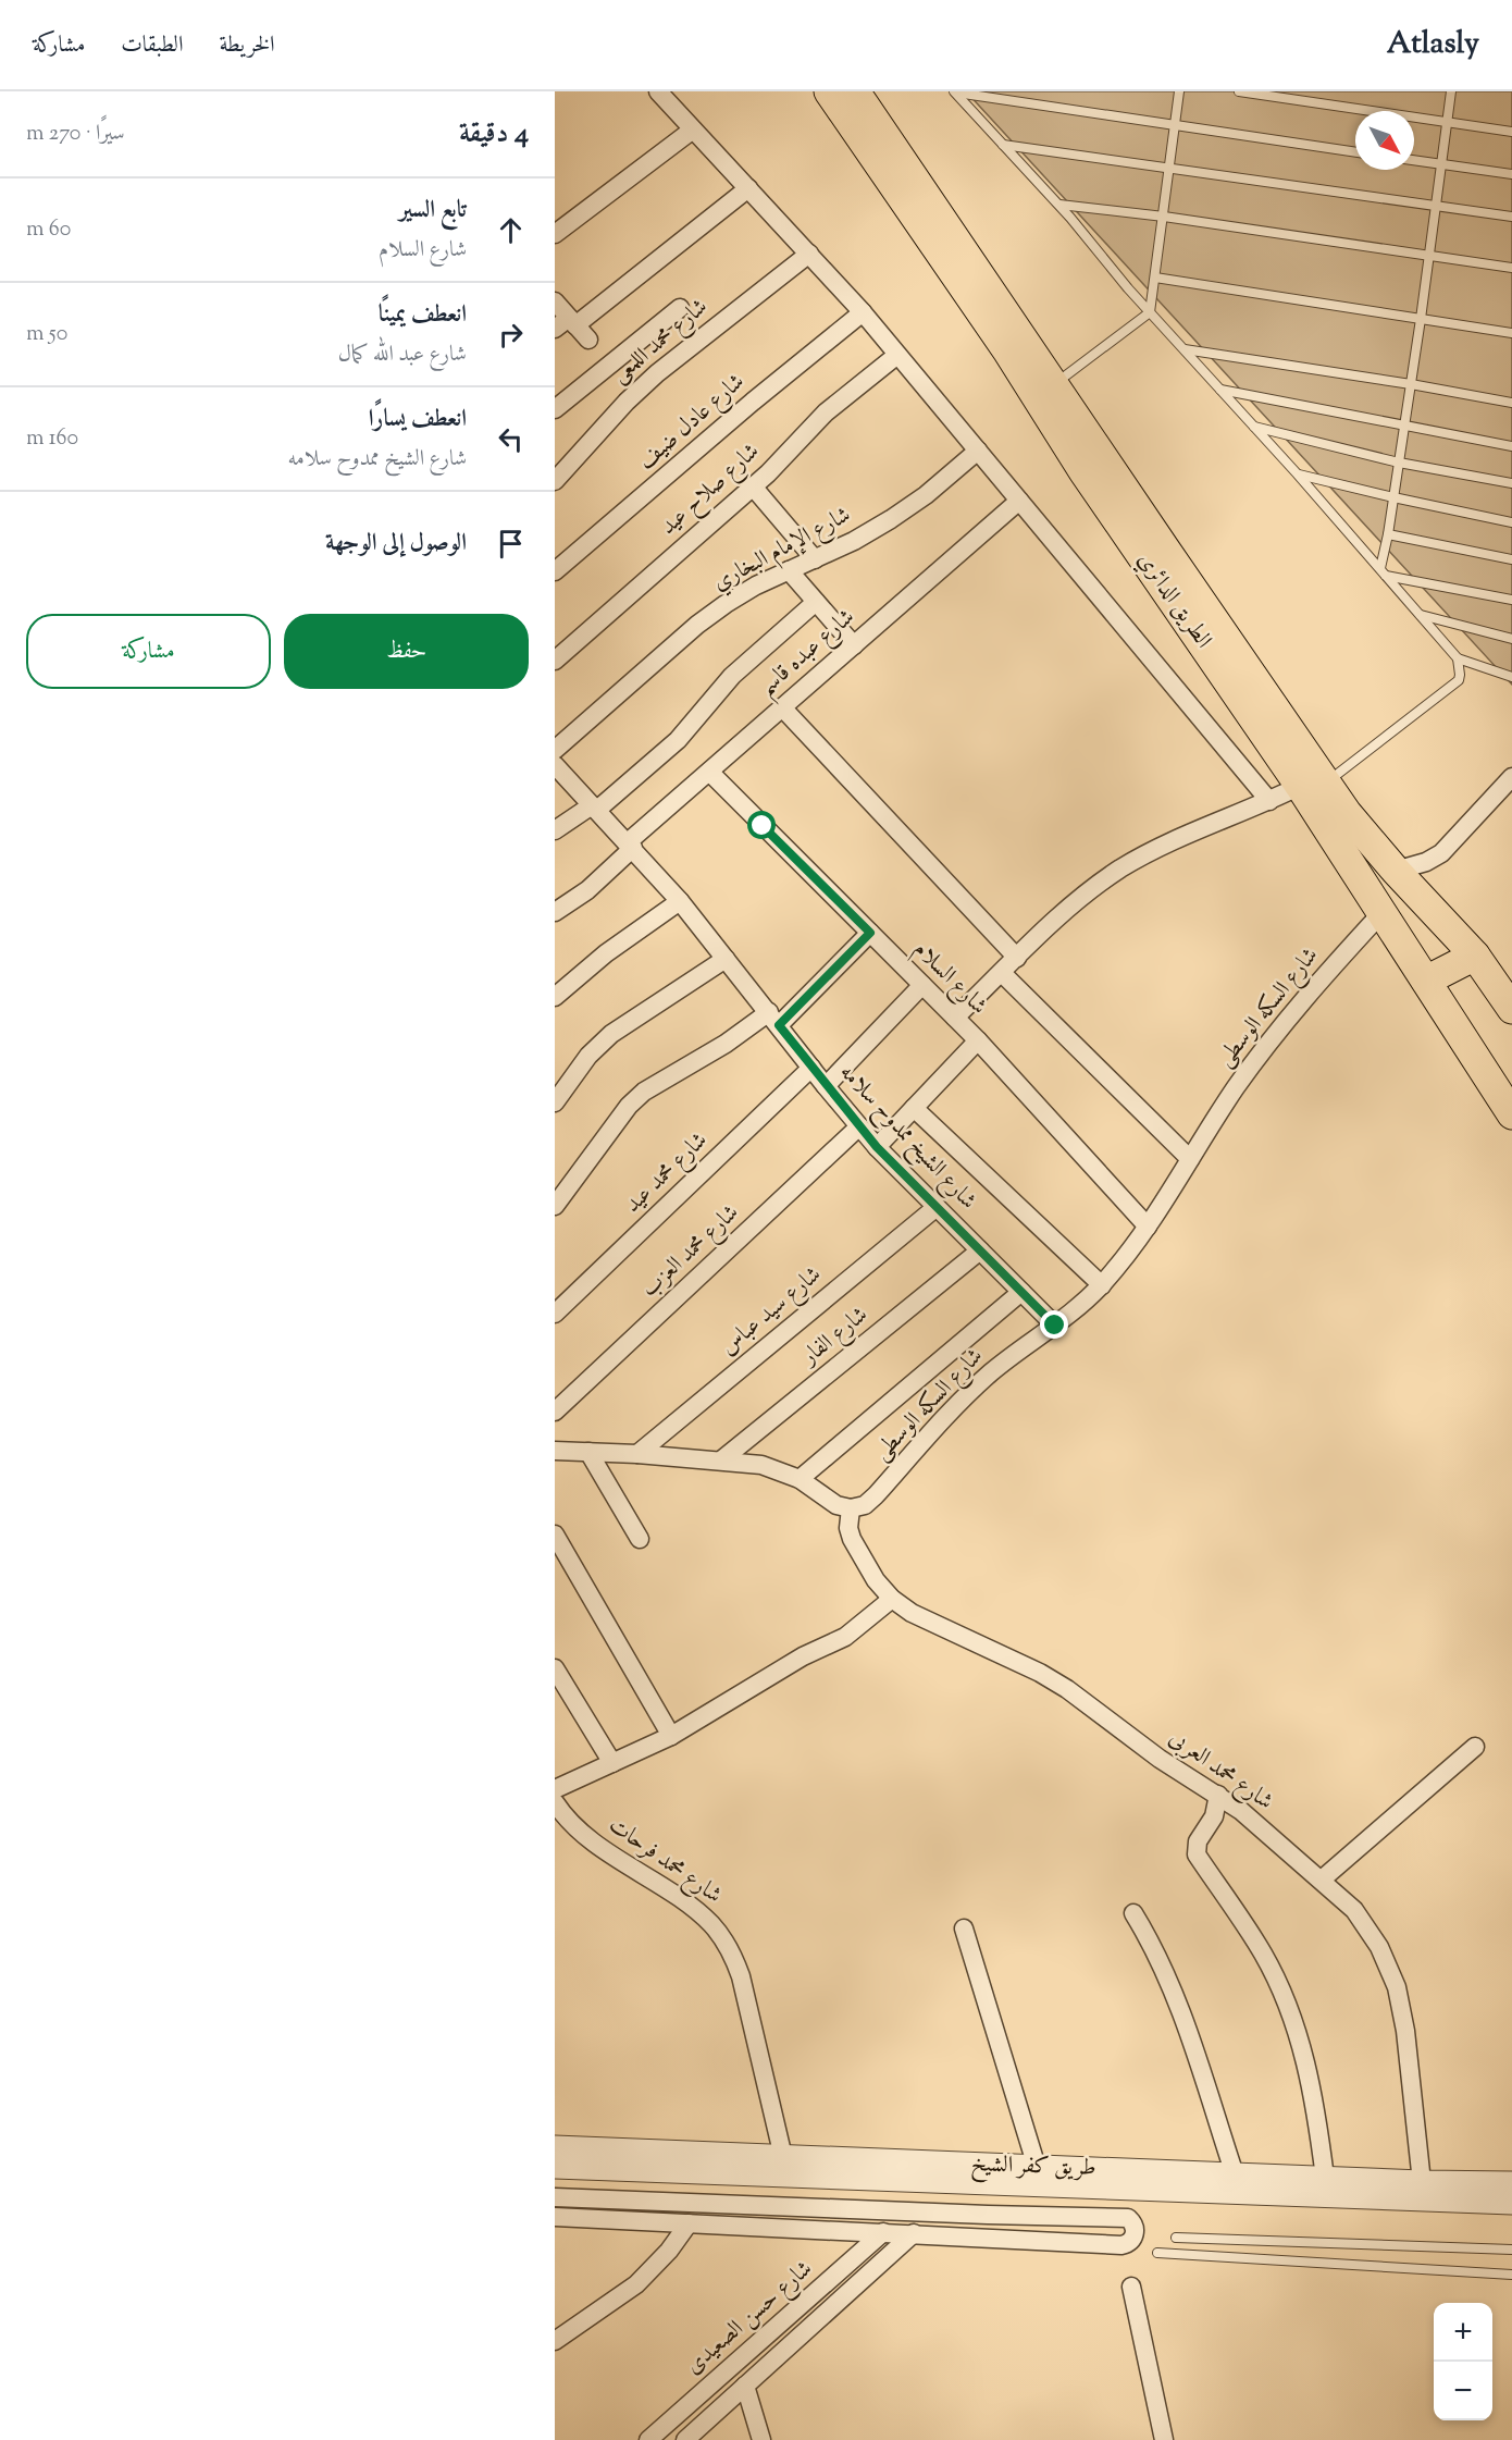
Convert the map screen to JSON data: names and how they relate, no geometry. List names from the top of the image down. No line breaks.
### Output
{"streets":{"highway":["الطريق الدائري"],"street":["شارع محمد اللمعى","شارع عادل ضيف","شارع صلاح عيد","شارع الإمام البخاري","شارع عبده قاسم","شارع السلام","شارع السكه الوسطى","شارع الشيخ ممدوح سلامه","شارع محمد عيد","شارع محمد العزب","شارع سيد عباس","شارع الفار","شارع محمد العربى","شارع محمد فرحات","طريق كفر الشيخ","شارع حسن الصعيدى"]},"crossings":[["الطريق الدائري","شارع السكه الوسطى"],["شارع عبده قاسم","شارع السلام"],["شارع عبده قاسم","شارع الشيخ ممدوح سلامه"],["شارع السلام","شارع السكه الوسطى"],["شارع السكه الوسطى","شارع الشيخ ممدوح سلامه"],["شارع السكه الوسطى","شارع محمد العربى"],["شارع الشيخ ممدوح سلامه","شارع محمد عيد"],["شارع الشيخ ممدوح سلامه","شارع محمد العزب"],["شارع الشيخ ممدوح سلامه","شارع سيد عباس"],["شارع الشيخ ممدوح سلامه","شارع الفار"],["شارع محمد العربى","طريق كفر الشيخ"],["شارع محمد فرحات","طريق كفر الشيخ"]],"north":"bottom right","page":{"header":"Atlasly","nav":["الخريطة","الطبقات","مشاركة"],"heading":["4 دقيقة","سيرًا · 270 m"],"list":[["تابع السير","شارع السلام","60 m"],["انعطف يمينًا","شارع عبد الله كمال","50 m"],["انعطف يسارًا","شارع الشيخ ممدوح سلامه","160 m"],"الوصول إلى الوجهة"],"buttons":["حفظ","مشاركة"],"map_buttons":["+","−"]}}
